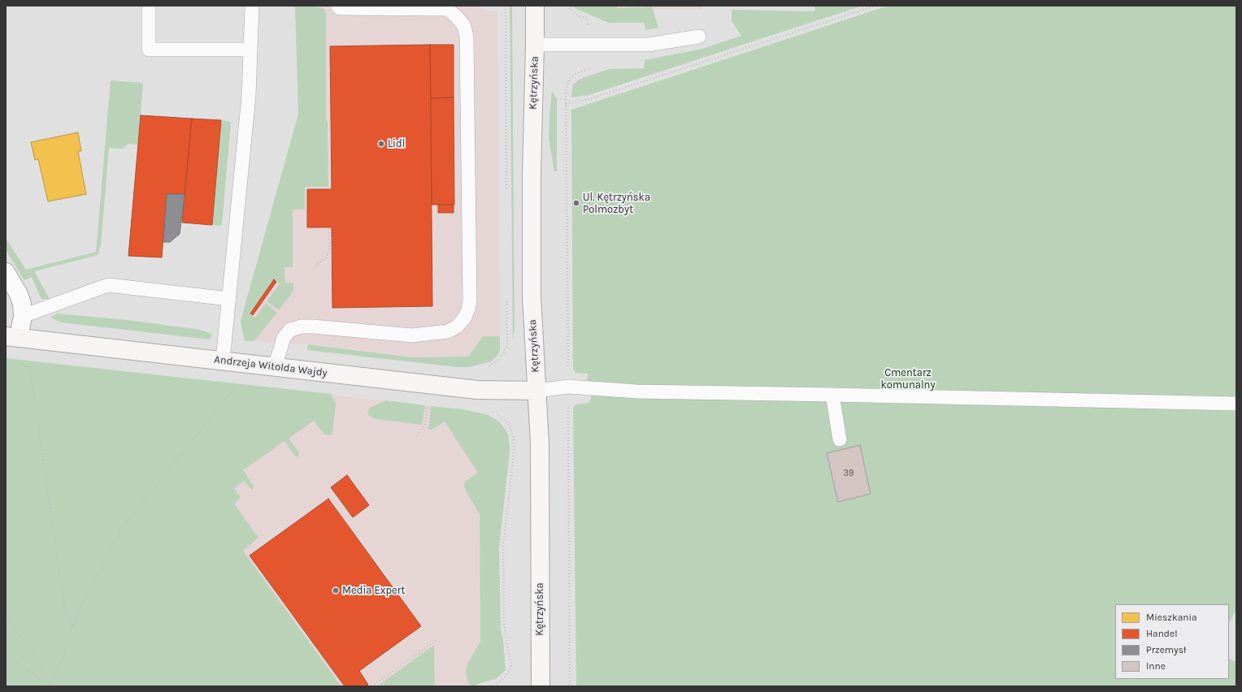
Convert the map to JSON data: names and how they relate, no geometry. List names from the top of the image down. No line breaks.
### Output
{"streets":{"main road":["Kętrzyńska","Andrzeja Witolda Wajdy"]},"crossings":[["Kętrzyńska","Andrzeja Witolda Wajdy"]],"parks":["Cmentarz komunalny"],"places":["Lidl","Ul. Kętrzyńska Polmozbyt","Media Expert"],"house_numbers":["39"],"legend":["Mieszkania","Handel","Przemysł","Inne"]}
